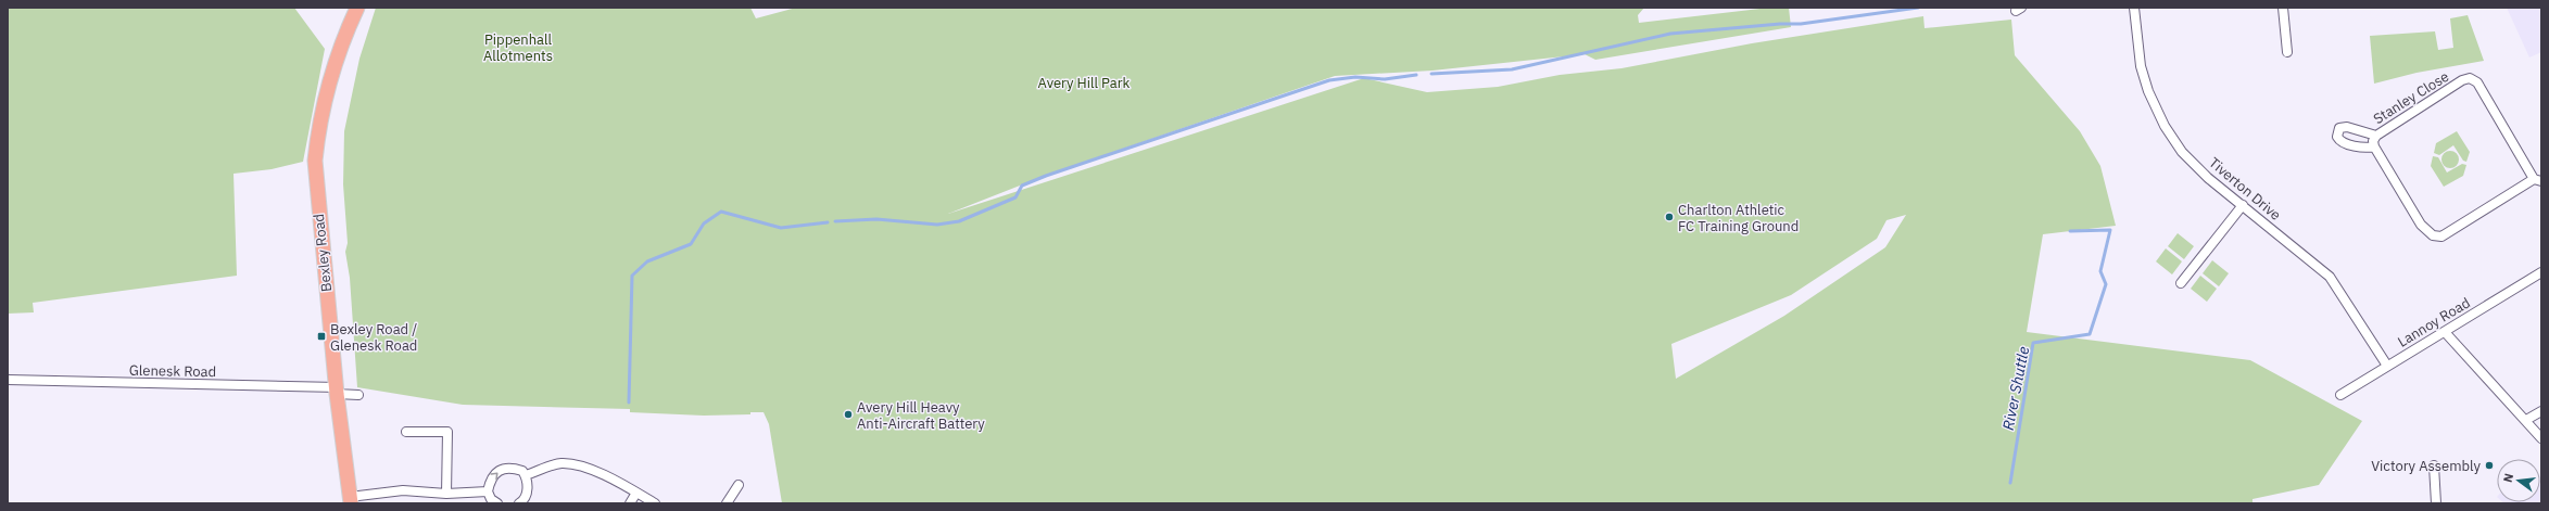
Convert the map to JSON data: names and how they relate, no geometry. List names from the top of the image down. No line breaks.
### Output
{"streets":{"main road":["Bexley Road"],"street":["Stanley Close","Tiverton Drive","Lannoy Road","Glenesk Road"]},"crossings":[["Tiverton Drive","Lannoy Road"],["Bexley Road","Glenesk Road"]],"water":["River Shuttle"],"parks":["Pippenhall Allotments","Avery Hill Park"],"places":{"other":["Charlton Athletic FC Training Ground","Avery Hill Heavy Anti-Aircraft Battery","Victory Assembly"],"transit":["Bexley Road / Glenesk Road"]},"north":"left"}
